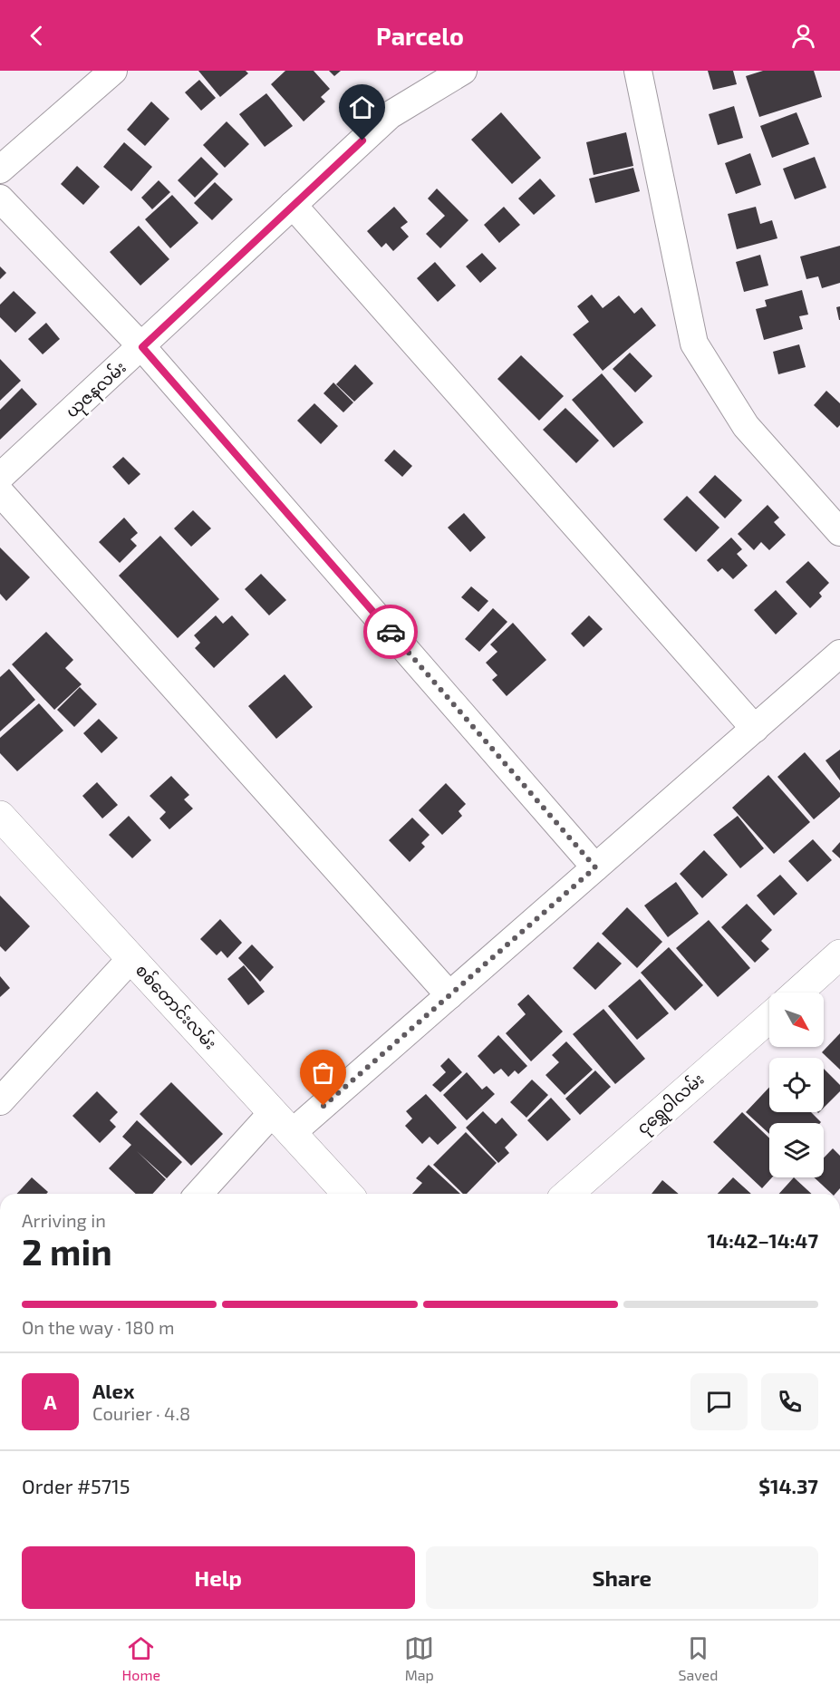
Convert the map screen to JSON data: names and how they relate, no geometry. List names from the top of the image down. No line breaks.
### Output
{"streets":{"street":["ယုဇနလမ်း","စစ်တောင်းလမ်း","ငုရွှေဝါလမ်း"]},"north":"bottom right","page":{"header":"Parcelo","heading":["2 min","Arriving in","14:42–14:47"],"panel":["Alex","Courier · 4.8","Order #5715","$14.37"],"bar":"On the way · 180 m","round":"A","buttons":["Help","Share"],"tabs":["Home","Map","Saved"]}}
